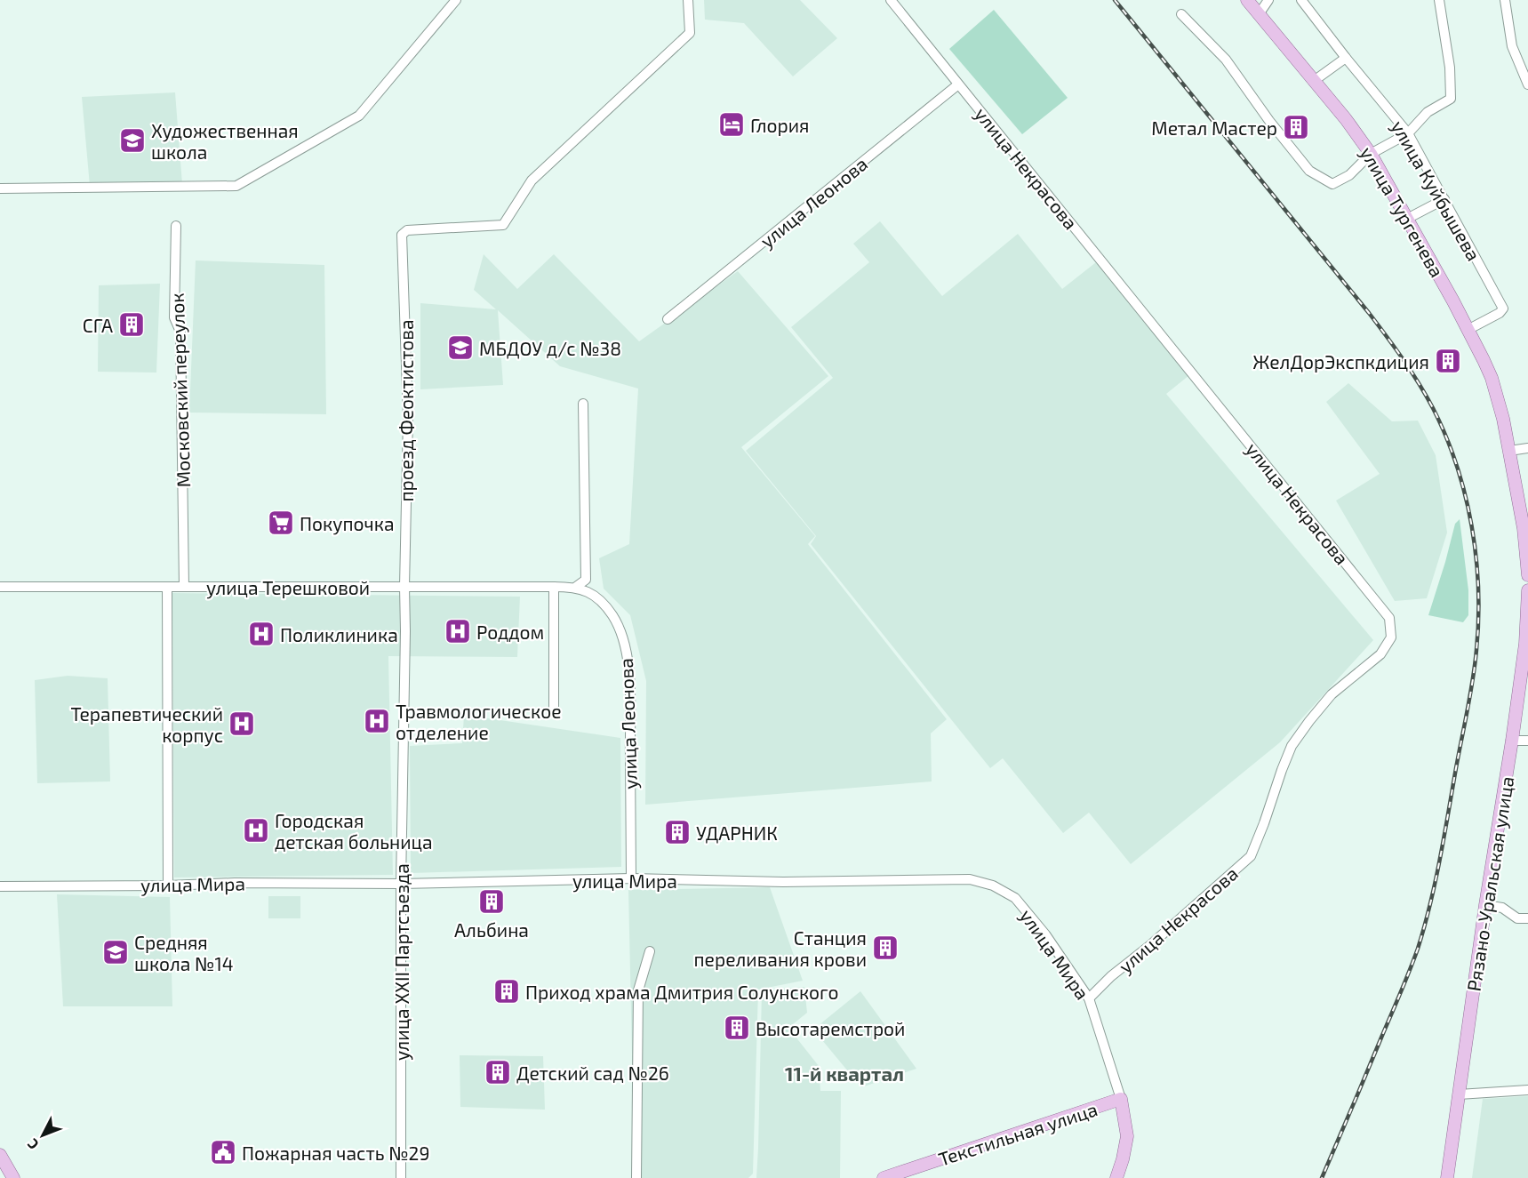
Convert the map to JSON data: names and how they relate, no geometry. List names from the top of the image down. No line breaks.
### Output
{"streets":{"main road":["улица Тургенева","Рязано-Уральская улица","Текстильная улица"],"street":["улица Некрасова","улица Куйбышева","улица Леонова","Московский переулок","проезд Феоктистова","улица Терешковой","улица Мира","улица XXII Партсъезда"]},"crossings":[["улица Некрасова","улица Леонова"],["улица Некрасова","улица Мира"],["улица Куйбышева","улица Тургенева"],["улица Леонова","улица Терешковой"],["улица Леонова","улица Мира"],["Московский переулок","улица Терешковой"],["проезд Феоктистова","улица Терешковой"],["проезд Феоктистова","улица XXII Партсъезда"],["улица Терешковой","улица XXII Партсъезда"],["улица Мира","улица XXII Партсъезда"],["улица Мира","Текстильная улица"]],"districts":["11-й квартал"],"places":{"hotel":["Глория"],"building":["Метал Мастер","СГА","ЖелДорЭкспкдиция","УДАРНИК","Альбина","Станция переливания крови","Приход храма Дмитрия Солунского","Высотаремстрой","Детский сад №26"],"school or university":["Художественная школа","МБДОУ д/с №38","Средняя школа №14"],"supermarket":["Покупочка"],"hospital":["Роддом","Поликлиника","Травмологическое отделение","Терапевтический корпус","Городская детская больница"],"public building":["Пожарная часть №29"]},"north":"bottom left"}
